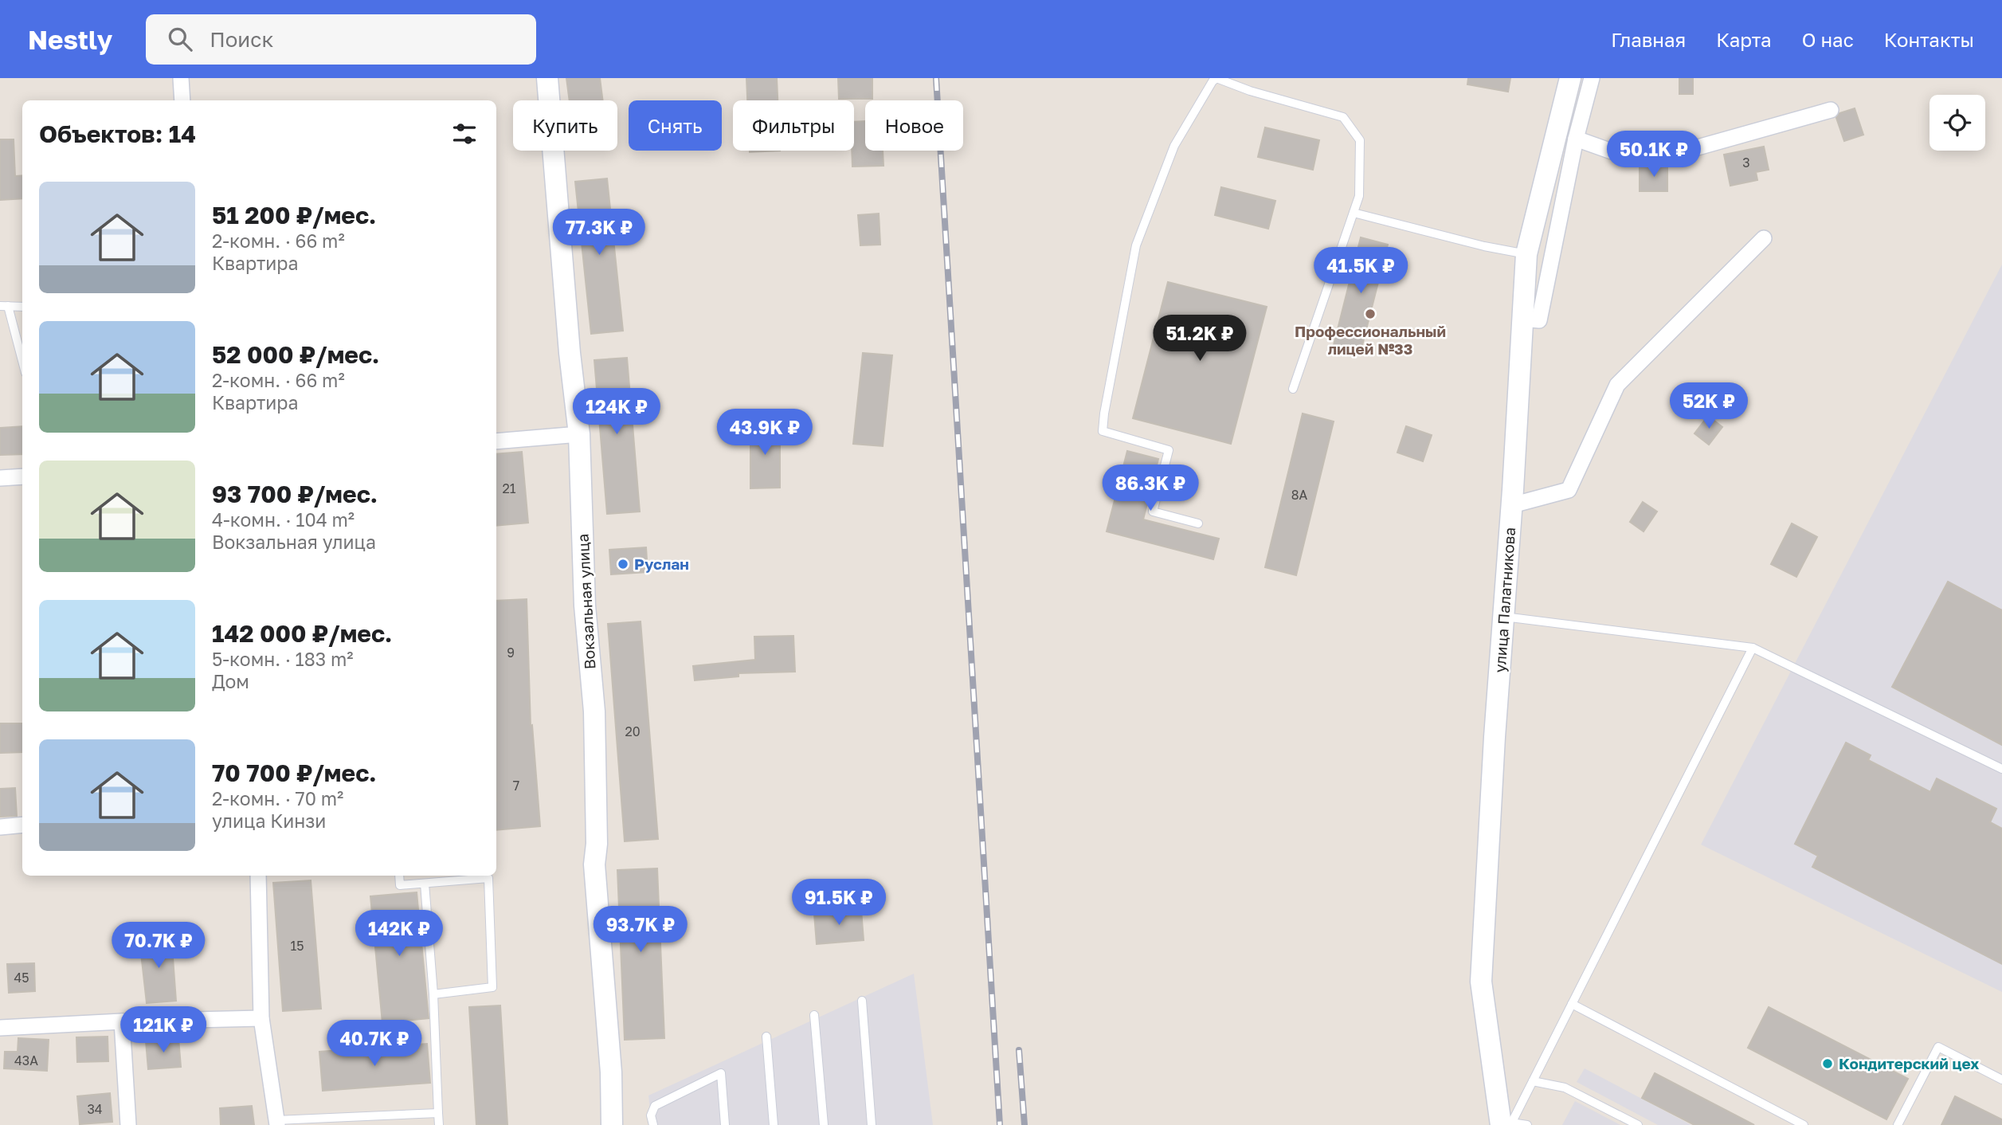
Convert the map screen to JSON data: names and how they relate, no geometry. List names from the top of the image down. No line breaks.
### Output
{"streets":{"street":["улица Палатникова","Вокзальная улица"]},"places":["Профессиональный лицей №33","Руслан","Кондитерский цех"],"house_numbers":["3","21","8А","9","20","7","15","45","43А","34"],"page":{"header":"Nestly","search":"Поиск","nav":["Главная","Карта","О нас","Контакты"],"chip":["Купить","Снять","Фильтры","Новое"],"heading":"Объектов: 14","price":["50.1K ₽","77.3K ₽","41.5K ₽","51.2K ₽","52K ₽","124K ₽","43.9K ₽","86.3K ₽","91.5K ₽","93.7K ₽","142K ₽","70.7K ₽","121K ₽","40.7K ₽"],"list":[{"name":"51 200 ₽/мес.","note":"2-комн. · 66 m² · Квартира"},{"name":"52 000 ₽/мес.","note":"2-комн. · 66 m² · Квартира"},{"name":"93 700 ₽/мес.","note":"4-комн. · 104 m² · Вокзальная улица"},{"name":"142 000 ₽/мес.","note":"5-комн. · 183 m² · Дом"},{"name":"70 700 ₽/мес.","note":"2-комн. · 70 m² · улица Кинзи"}]}}
